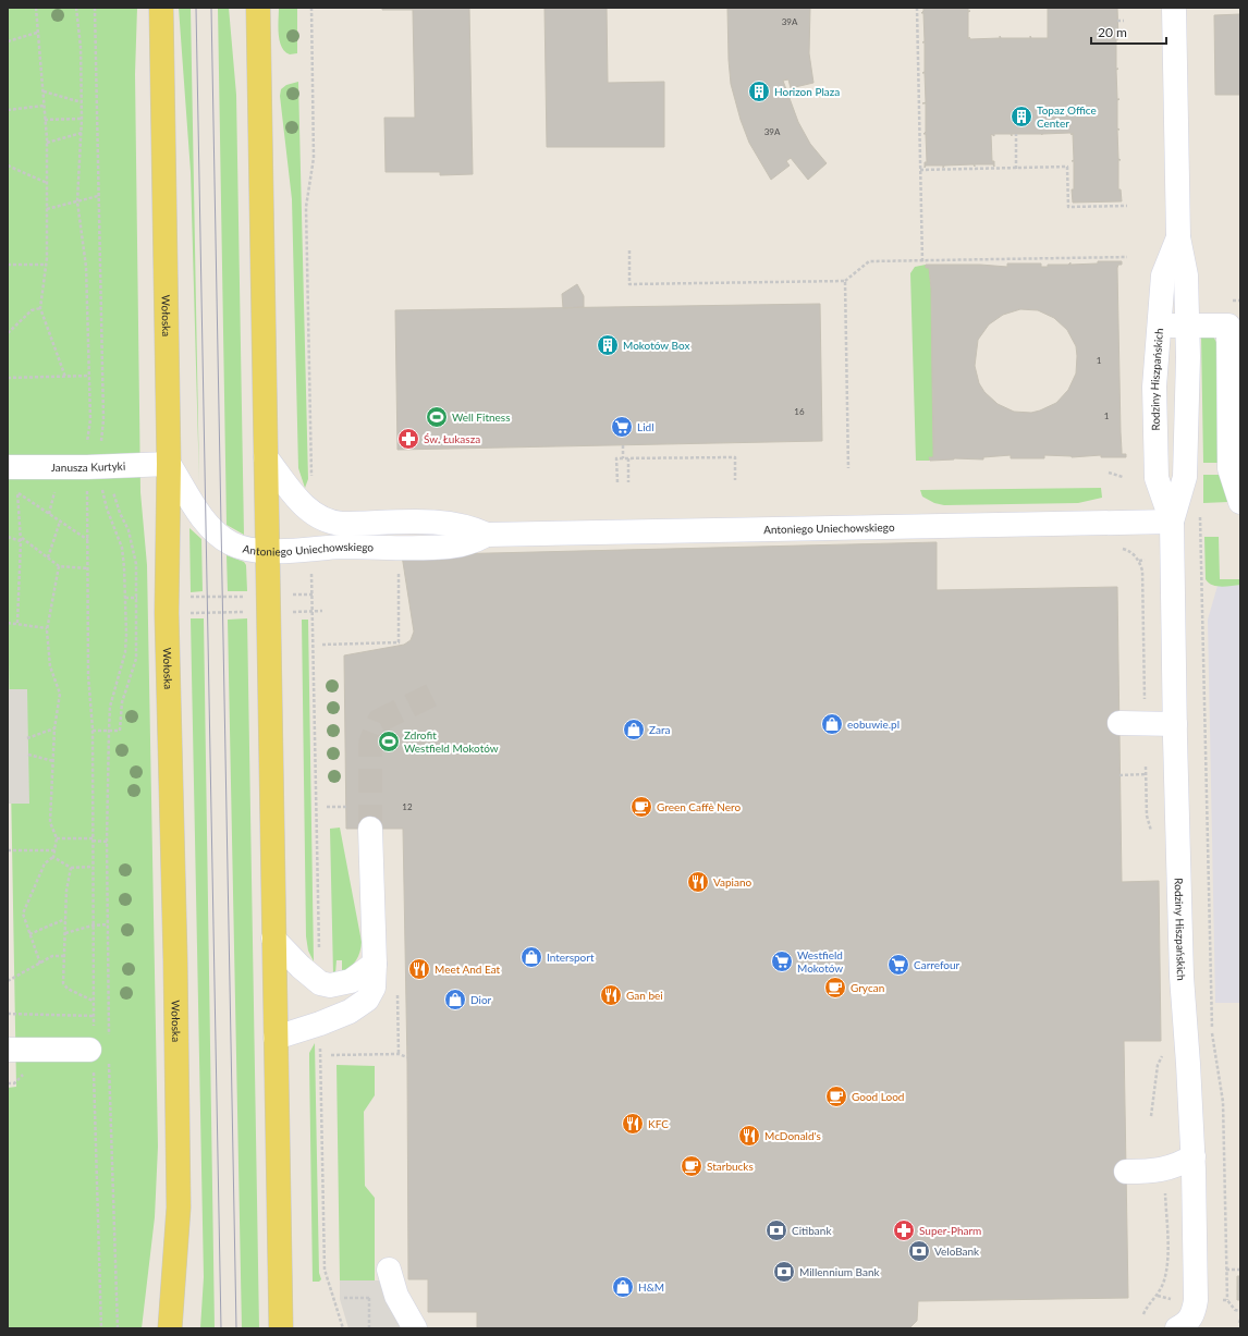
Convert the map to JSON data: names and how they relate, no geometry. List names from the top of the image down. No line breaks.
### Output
{"streets":{"main road":["Wołoska"],"street":["Rodziny Hiszpańskich","Janusza Kurtyki","Antoniego Uniechowskiego"]},"crossings":[["Wołoska","Janusza Kurtyki"],["Wołoska","Antoniego Uniechowskiego"],["Rodziny Hiszpańskich","Antoniego Uniechowskiego"],["Janusza Kurtyki","Antoniego Uniechowskiego"]],"places":{"building":["Horizon Plaza","Topaz Office Center","Mokotów Box"],"sports":["Well Fitness","Zdrofit Westfield Mokotów"],"supermarket":["Lidl","Westfield Mokotów","Carrefour"],"pharmacy":["Św. Łukasza","Super-Pharm"],"shop":["eobuwie.pl","Zara","Intersport","Dior","H&M"],"cafe":["Green Caffè Nero","Grycan","Good Lood","Starbucks"],"restaurant":["Vapiano","Meet And Eat","Gan bei","KFC","McDonald's"],"bank":["Citibank","VeloBank","Millennium Bank"]},"house_numbers":["39A","39A","1","16","1","12"],"scale_bar":"20 m"}
